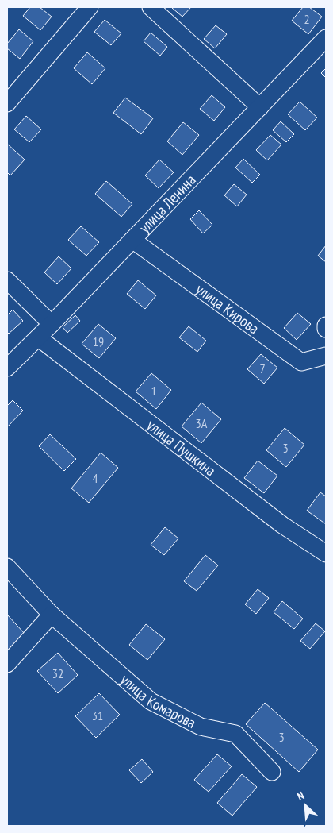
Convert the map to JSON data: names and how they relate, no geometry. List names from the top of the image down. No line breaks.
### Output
{"streets":{"street":["улица Ленина","улица Кирова","улица Пушкина","улица Комарова"]},"crossings":[["улица Ленина","улица Кирова"],["улица Ленина","улица Пушкина"]],"house_numbers":["2","19","7","1","3А","3","4","32","31","3"],"north":"top left"}
